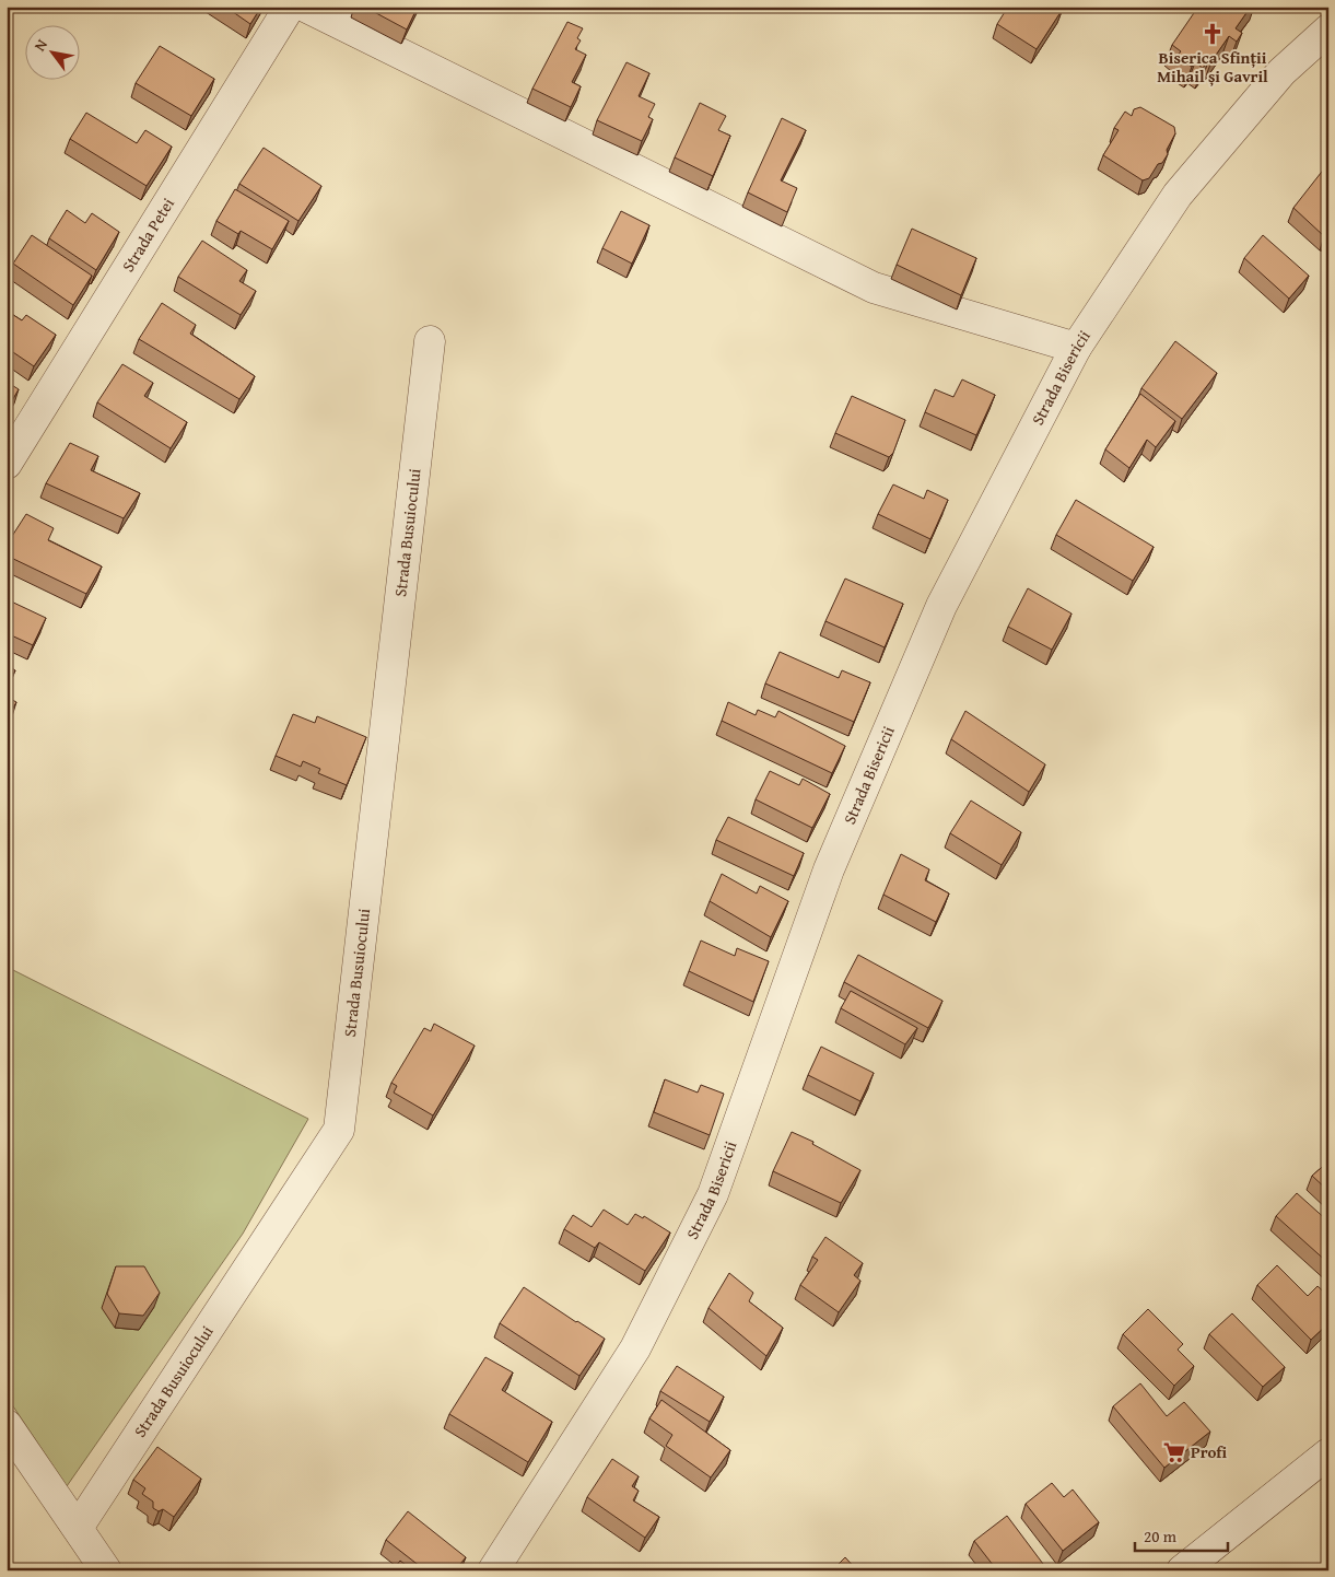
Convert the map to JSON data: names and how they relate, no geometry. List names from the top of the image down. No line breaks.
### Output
{"streets":{"street":["Strada Petei","Strada Bisericii","Strada Busuiocului"]},"places":{"church":["Biserica Sfinții Mihail și Gavril"],"supermarket":["Profi"]},"scale_bar":"20 m","north":"top left"}
